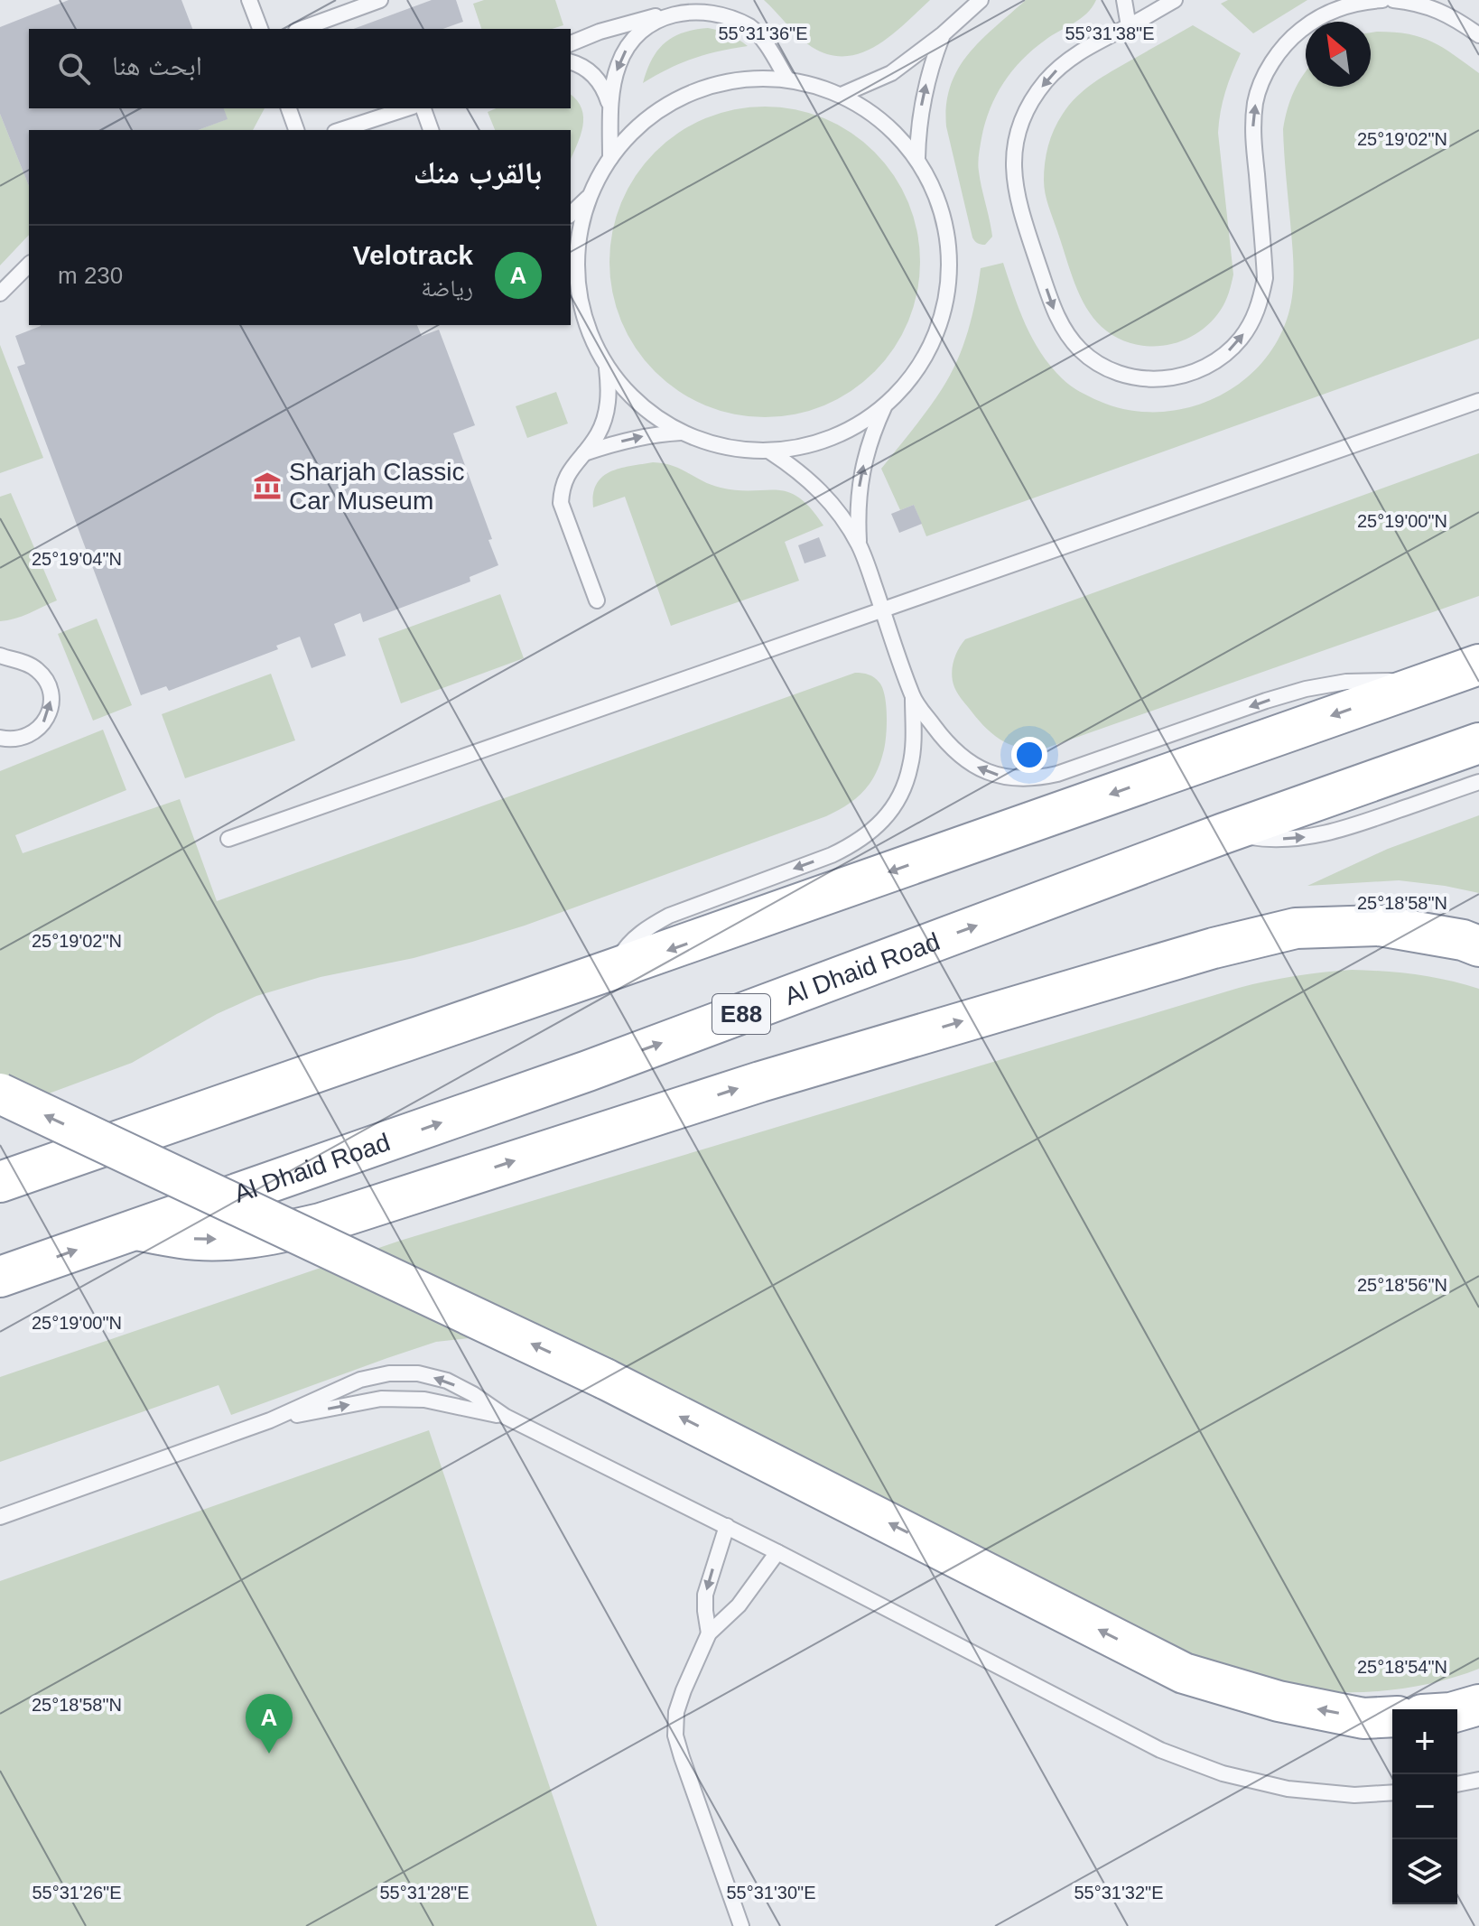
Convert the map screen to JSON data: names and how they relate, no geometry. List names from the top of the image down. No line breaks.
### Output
{"streets":{"highway":["Al Dhaid Road","E88"]},"places":{"museum":["Sharjah Classic Car Museum"]},"north":"top left","page":{"search":"ابحث هنا","heading":"بالقرب منك","list":[{"mark":"A","name":"Velotrack","note":"رياضة","value":"230 m"}],"pins":"A","map_buttons":["+","−"]},"coordinates":["55°31'36\"E","55°31'38\"E","25°19'02\"N","25°19'00\"N","25°19'04\"N","25°18'58\"N","25°18'56\"N","25°18'54\"N","55°31'26\"E","55°31'28\"E","55°31'30\"E","55°31'32\"E"]}
